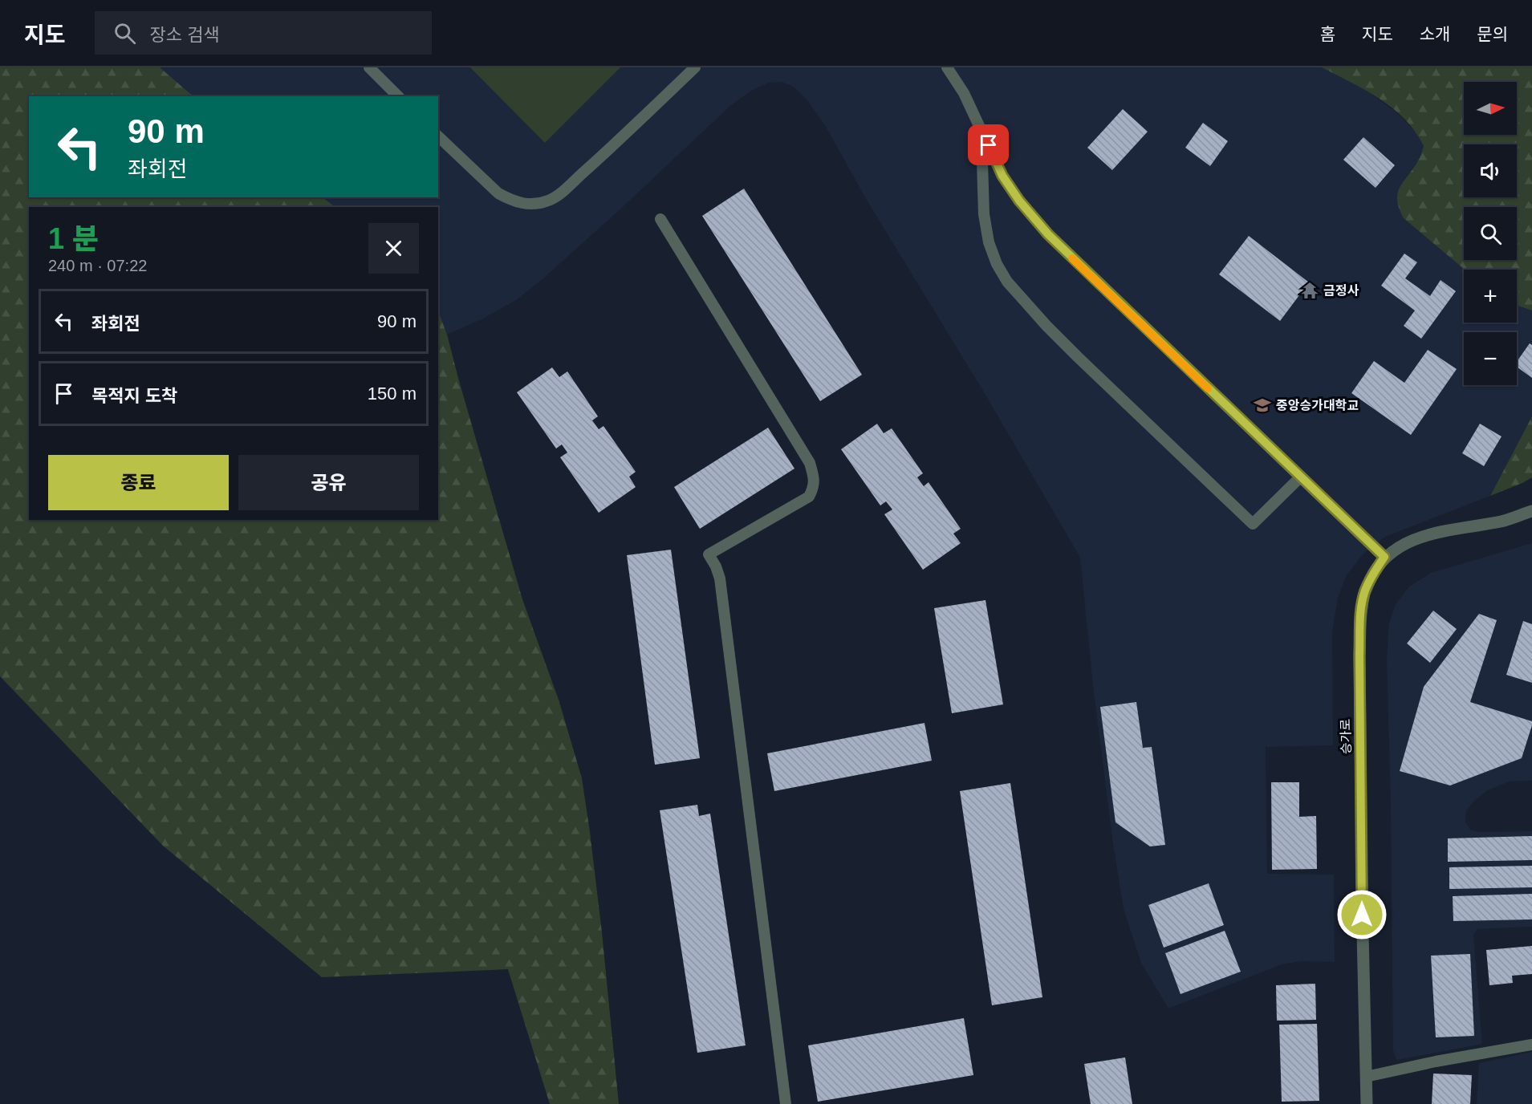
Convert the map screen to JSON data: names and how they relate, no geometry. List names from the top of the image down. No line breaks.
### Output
{"streets":{"street":["승가로"]},"places":{"temple":["금정사"],"school or university":["중앙승가대학교"]},"north":"right","page":{"header":"지도","search":"장소 검색","nav":["홈","지도","소개","문의"],"map_buttons":["+","−"],"turn":["90 m","좌회전"],"heading":["1 분","240 m · 07:22"],"list":[{"name":"좌회전","value":"90 m"},{"name":"목적지 도착","value":"150 m"}],"buttons":["종료","공유"]}}
